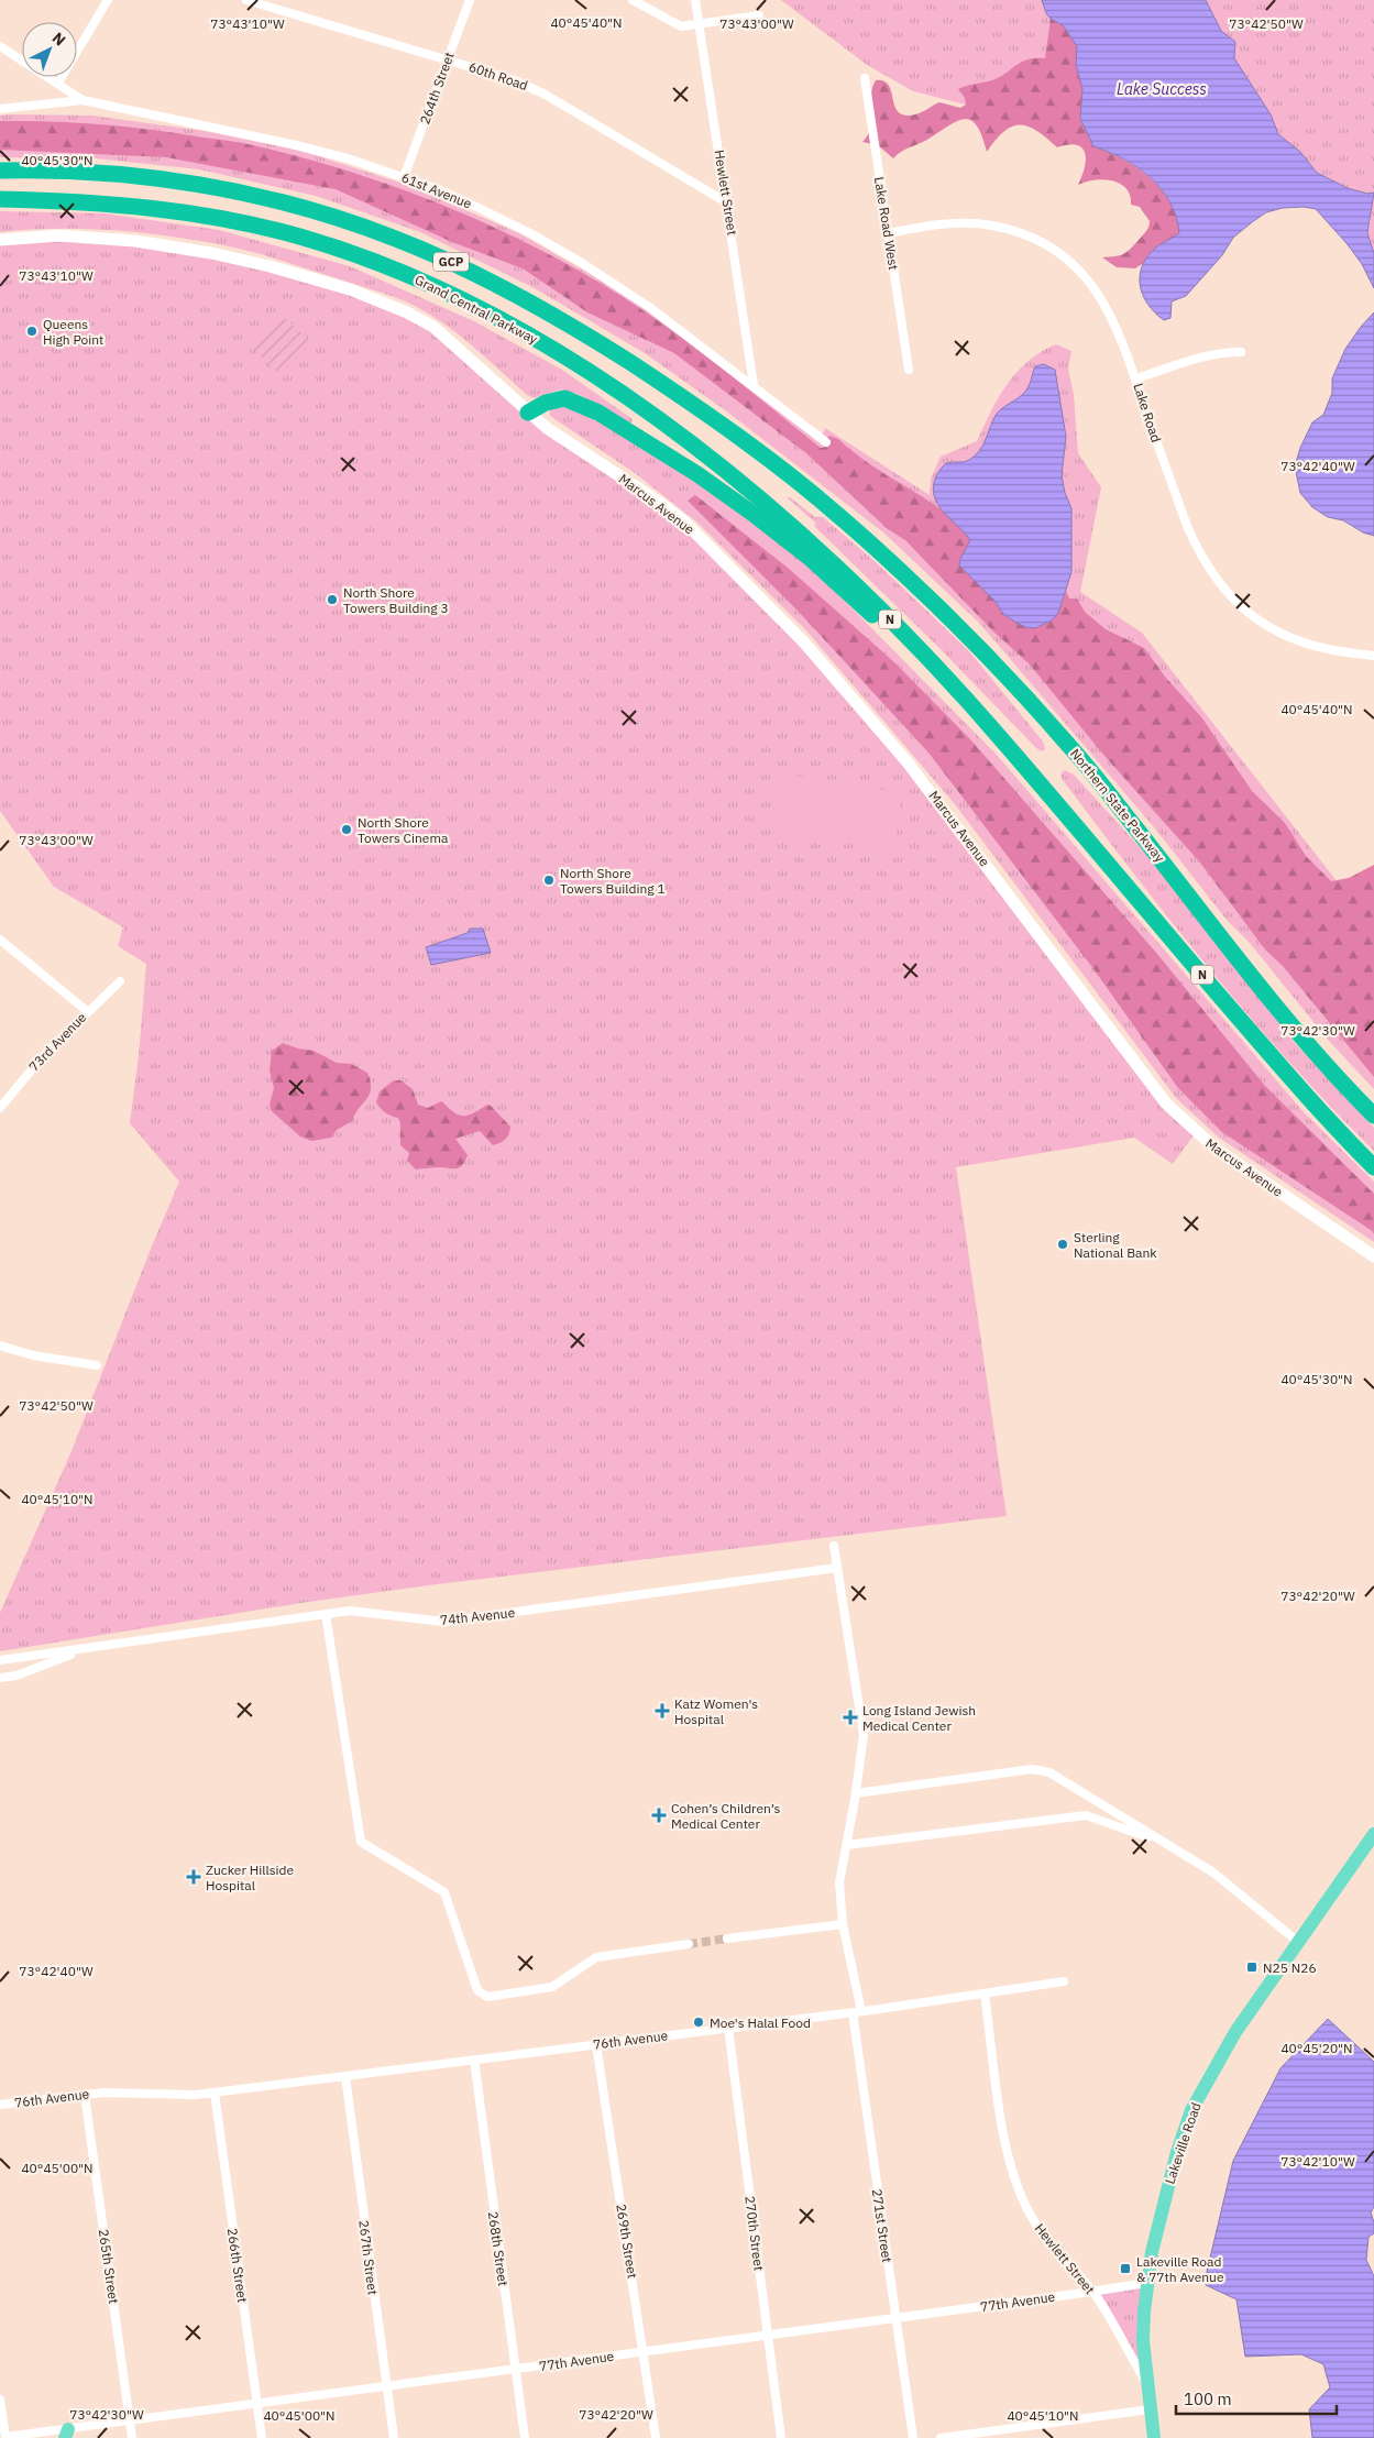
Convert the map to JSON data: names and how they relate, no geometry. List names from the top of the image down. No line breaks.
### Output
{"streets":{"highway":["GCP","Grand Central Parkway","N","Northern State Parkway"],"main road":["Marcus Avenue","Lakeville Road"],"street":["60th Road","264th Street","61st Avenue","Hewlett Street","Lake Road West","Lake Road","73rd Avenue","74th Avenue","76th Avenue","271st Street","270th Street","269th Street","268th Street","267th Street","266th Street","265th Street","77th Avenue"]},"crossings":[["60th Road","264th Street"],["60th Road","Hewlett Street"],["264th Street","61st Avenue"],["61st Avenue","Hewlett Street"],["Hewlett Street","76th Avenue"],["Hewlett Street","Lakeville Road"],["Hewlett Street","77th Avenue"],["Lake Road West","Lake Road"],["Grand Central Parkway","N"],["74th Avenue","271st Street"],["76th Avenue","271st Street"],["76th Avenue","270th Street"],["76th Avenue","269th Street"],["76th Avenue","268th Street"],["76th Avenue","267th Street"],["76th Avenue","266th Street"],["76th Avenue","265th Street"],["Lakeville Road","77th Avenue"],["271st Street","77th Avenue"],["270th Street","77th Avenue"],["269th Street","77th Avenue"],["268th Street","77th Avenue"],["267th Street","77th Avenue"],["266th Street","77th Avenue"],["265th Street","77th Avenue"]],"water":["Lake Success"],"places":{"other":["Queens High Point","North Shore Towers Building 3","North Shore Towers Cinema","North Shore Towers Building 1","Sterling National Bank","Moe's Halal Food"],"health":["Katz Women's Hospital","Long Island Jewish Medical Center","Cohen’s Children’s Medical Center","Zucker Hillside Hospital"],"transit":["N25 N26","Lakeville Road & 77th Avenue"]},"scale_bar":"100 m","north":"top right","coordinates":["40°45'40\"N","73°43'10\"W","73°43'00\"W","73°42'50\"W","40°45'30\"N","73°42'40\"W","73°42'30\"W","40°45'10\"N","73°42'20\"W","40°45'20\"N","73°42'10\"W","40°45'00\"N"]}
